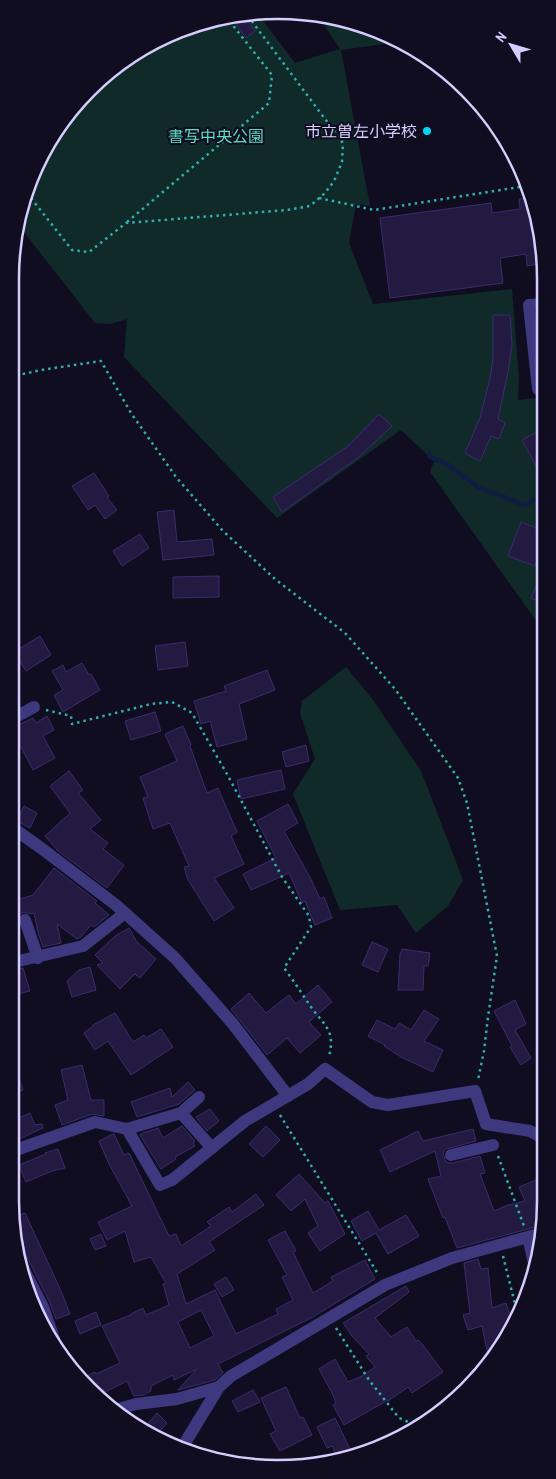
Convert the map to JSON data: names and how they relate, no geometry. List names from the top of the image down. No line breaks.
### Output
{"parks":["書写中央公園"],"places":["市立曽左小学校"],"north":"top left"}
